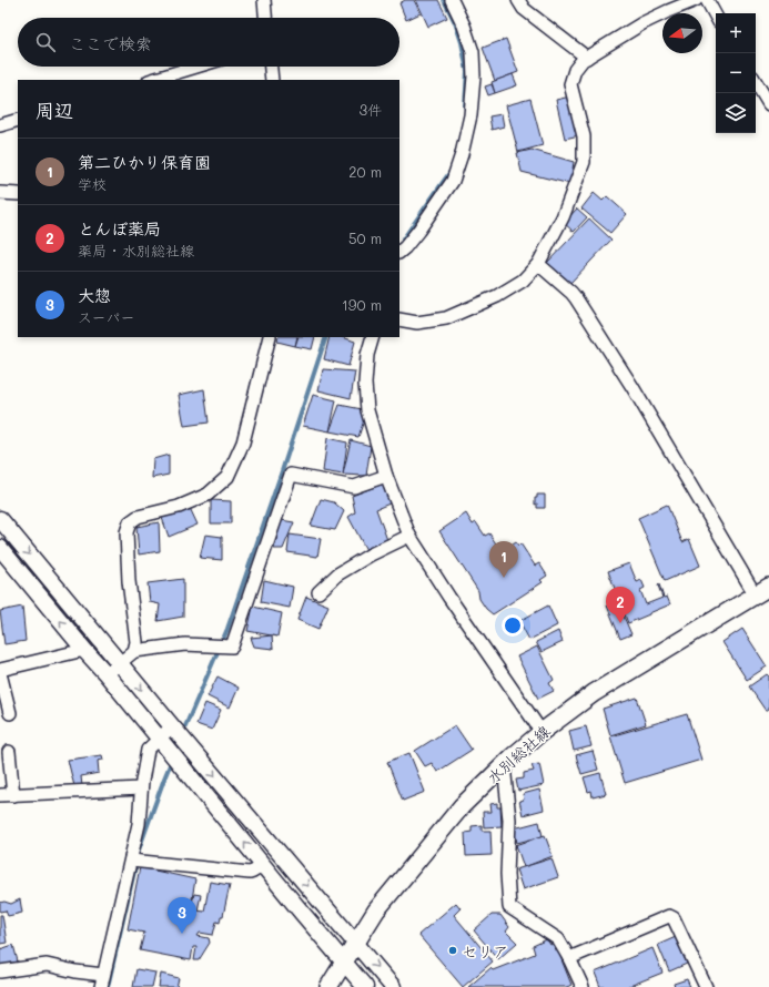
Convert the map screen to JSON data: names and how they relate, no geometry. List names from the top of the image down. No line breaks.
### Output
{"streets":{"main road":["水別総社線"]},"places":["セリア"],"north":"left","page":{"map_buttons":["+","−"],"search":"ここで検索","heading":["周辺","3件"],"list":[{"mark":"1","name":"第二ひかり保育園","note":"学校","value":"20 m"},{"mark":"2","name":"とんぼ薬局","note":"薬局 · 水別総社線","value":"50 m"},{"mark":"3","name":"大惣","note":"スーパー","value":"190 m"}],"pins":["1","2","3"]}}
